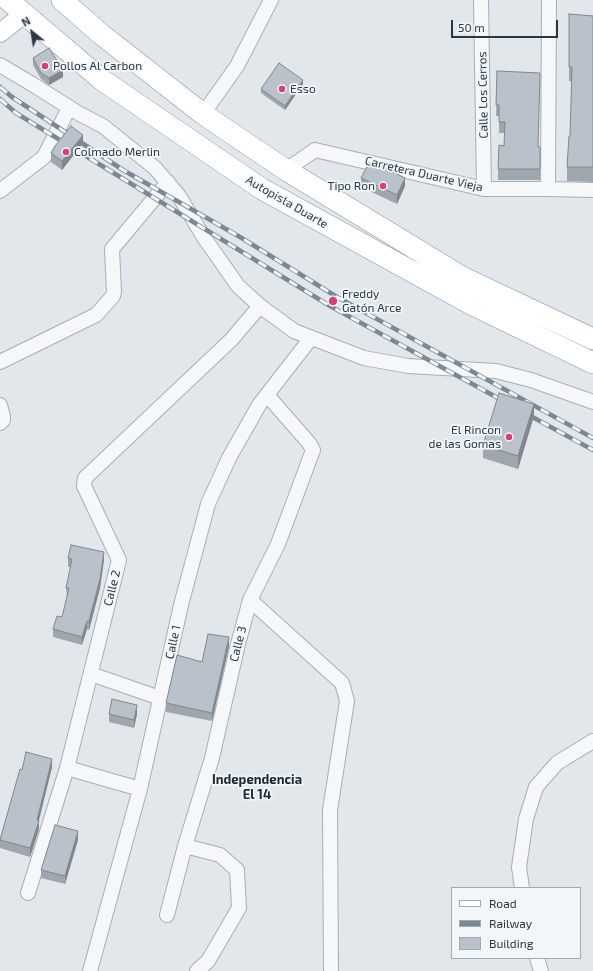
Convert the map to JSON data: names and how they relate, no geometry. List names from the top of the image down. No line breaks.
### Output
{"streets":{"highway":["Autopista Duarte"],"street":["Calle Los Cerros","Carretera Duarte Vieja","Calle 2","Calle 1","Calle 3"]},"crossings":[["Calle Los Cerros","Carretera Duarte Vieja"],["Calle 1","Calle 3"]],"districts":["Independencia El 14"],"places":["Pollos Al Carbon","Esso","Colmado Merlin","Tipo Ron","Freddy Gatón Arce","El Rincon de las Gomas"],"legend":["Road","Railway","Building"],"scale_bar":"50 m","north":"top left"}
